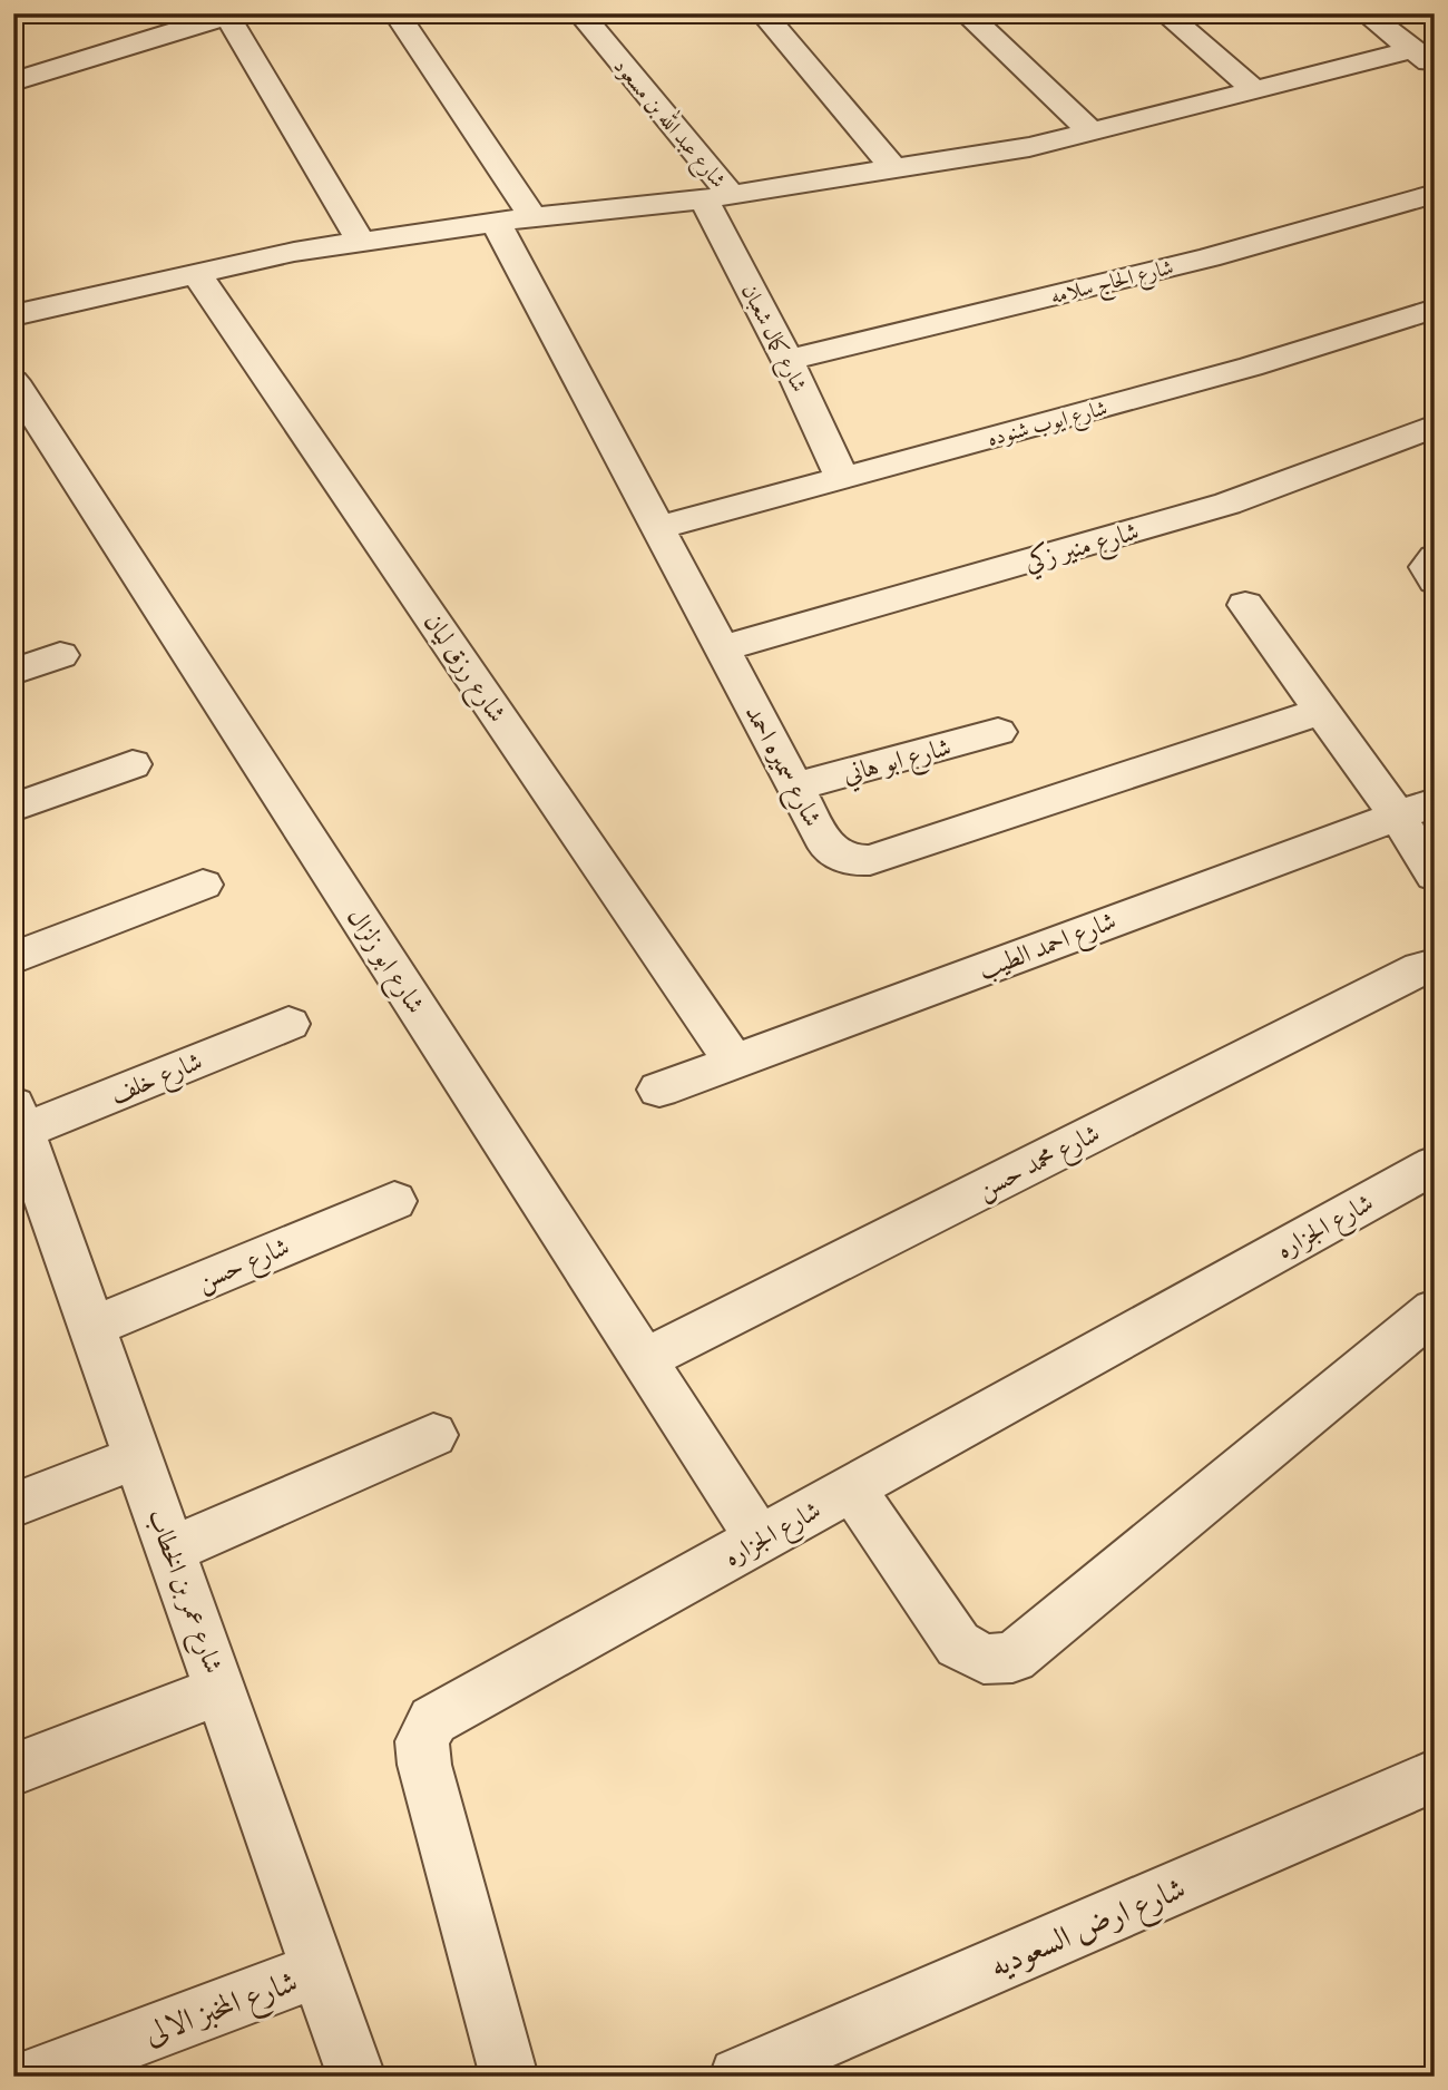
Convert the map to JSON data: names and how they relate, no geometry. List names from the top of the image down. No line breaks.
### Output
{"streets":{"street":["شارع عبد الله بن مسعود","شارع الحاج سلامه","شارع كمال شعبان","شارع ايوب شنوده","شارع منير زكي","شارع رزق ليان","شارع ابو هاني","شارع سميره احمد","شارع احمد الطيب","شارع ابو زلزال","شارع خلف","شارع محمد حسن","شارع الجزاره","شارع حسن","شارع عمر بن الخطاب","شارع ارض السعوديه","شارع المخبز الالى"]},"crossings":[["شارع عبد الله بن مسعود","شارع كمال شعبان"],["شارع الحاج سلامه","شارع كمال شعبان"],["شارع كمال شعبان","شارع ايوب شنوده"],["شارع ايوب شنوده","شارع سميره احمد"],["شارع منير زكي","شارع سميره احمد"],["شارع رزق ليان","شارع احمد الطيب"],["شارع ابو هاني","شارع سميره احمد"],["شارع ابو زلزال","شارع محمد حسن"],["شارع ابو زلزال","شارع الجزاره"],["شارع خلف","شارع عمر بن الخطاب"],["شارع حسن","شارع عمر بن الخطاب"],["شارع عمر بن الخطاب","شارع المخبز الالى"]]}
